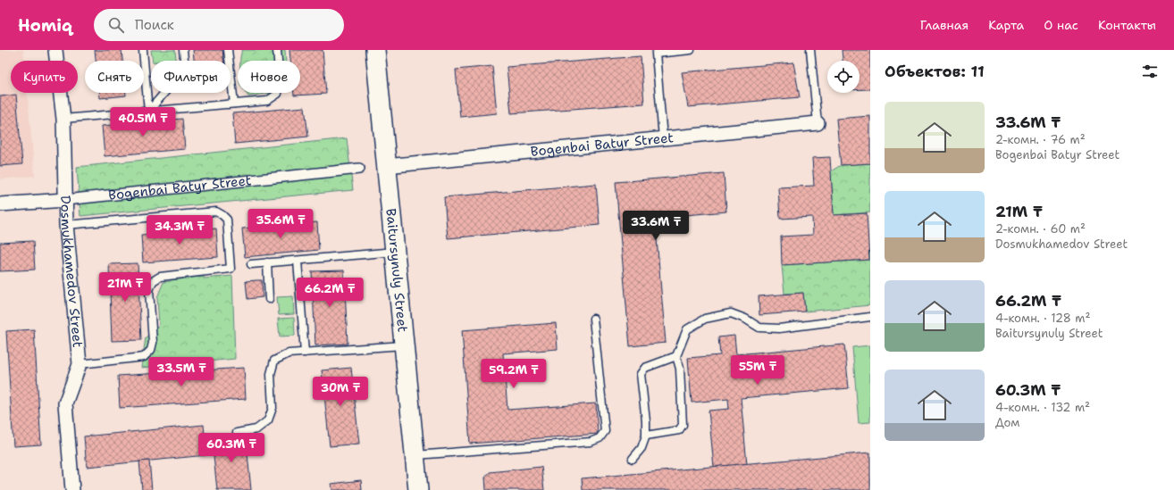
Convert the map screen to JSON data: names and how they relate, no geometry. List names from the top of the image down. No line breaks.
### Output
{"streets":{"main road":["Baitursynuly Street"],"street":["Bogenbai Batyr Street","Dosmukhamedov Street"]},"crossings":[["Bogenbai Batyr Street","Baitursynuly Street"],["Bogenbai Batyr Street","Dosmukhamedov Street"]],"page":{"header":"Homiq","search":"Поиск","nav":["Главная","Карта","О нас","Контакты"],"heading":"Объектов: 11","chip":["Купить","Снять","Фильтры","Новое"],"list":[{"name":"33.6M ₸","note":"2-комн. · 76 m² · Bogenbai Batyr Street"},{"name":"21M ₸","note":"2-комн. · 60 m² · Dosmukhamedov Street"},{"name":"66.2M ₸","note":"4-комн. · 128 m² · Baitursynuly Street"},{"name":"60.3M ₸","note":"4-комн. · 132 m² · Дом"}],"price":["40.5M ₸","35.6M ₸","33.6M ₸","34.3M ₸","21M ₸","66.2M ₸","55M ₸","33.5M ₸","59.2M ₸","30M ₸","60.3M ₸"]}}
